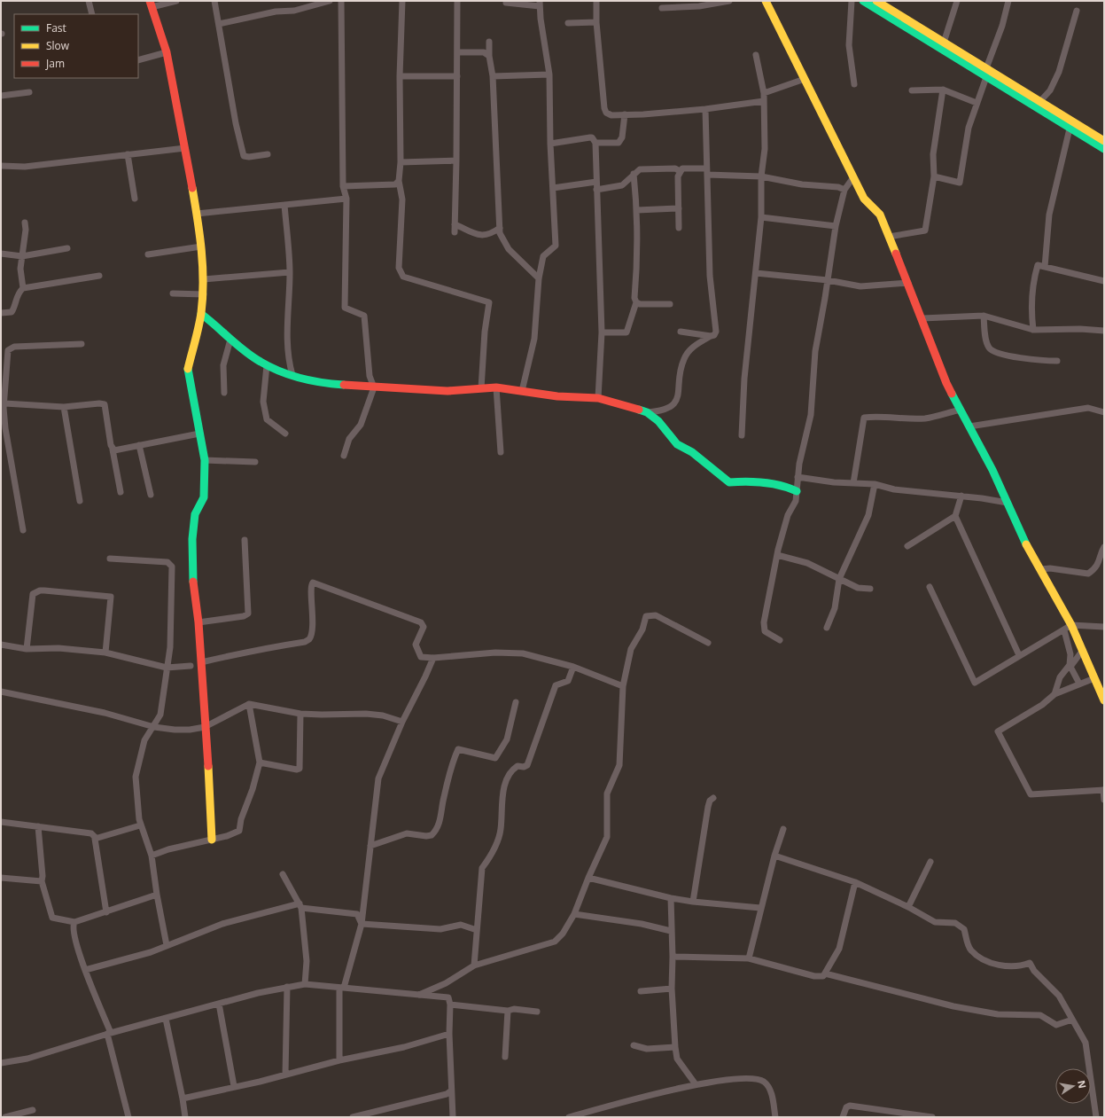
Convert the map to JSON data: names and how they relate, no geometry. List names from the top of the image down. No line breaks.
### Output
{"legend":["Fast","Slow","Jam"],"north":"right"}
